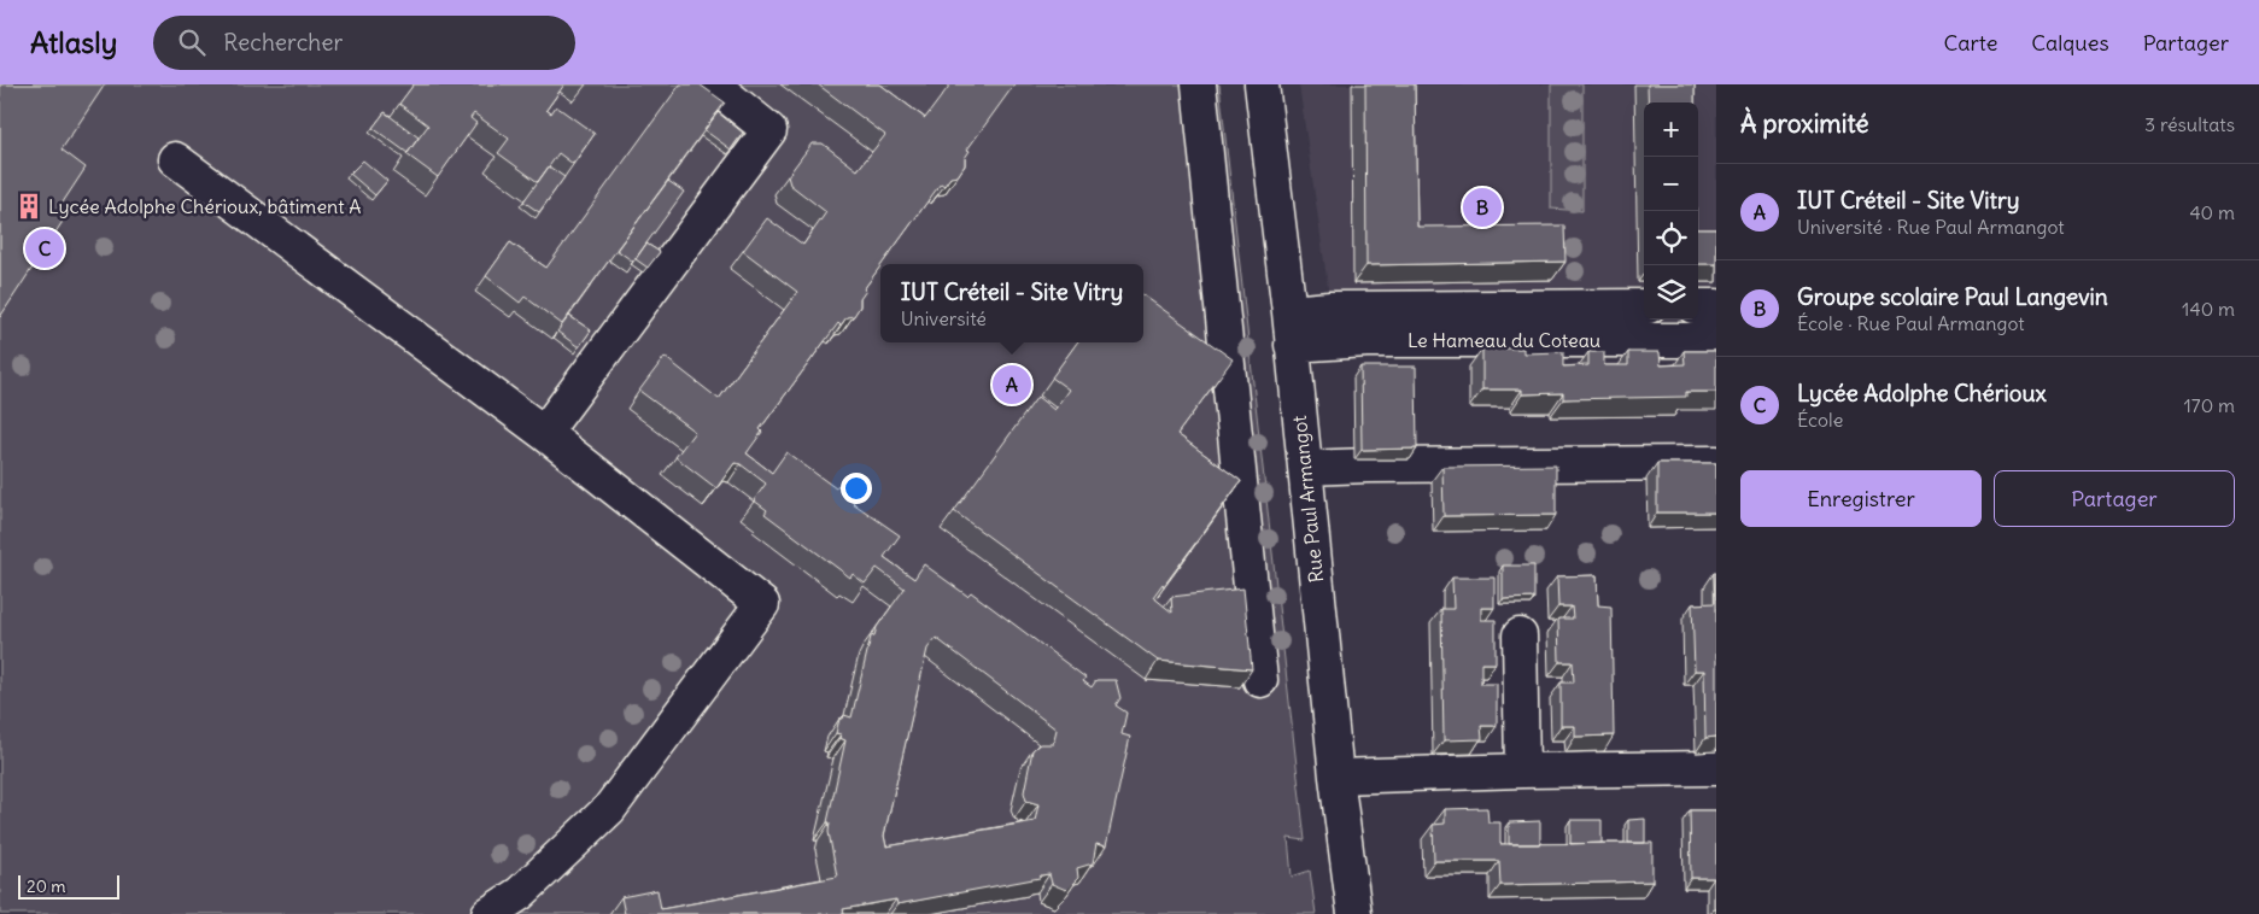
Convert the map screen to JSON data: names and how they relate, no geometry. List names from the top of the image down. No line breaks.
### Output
{"streets":{"street":["Le Hameau du Coteau","Rue Paul Armangot"]},"crossings":[["Le Hameau du Coteau","Rue Paul Armangot"]],"places":{"building":["Lycée Adolphe Chérioux, bâtiment A"]},"scale_bar":"20 m","page":{"header":"Atlasly","search":"Rechercher","nav":["Carte","Calques","Partager"],"heading":["À proximité","3 résultats"],"map_buttons":["+","−"],"list":[{"mark":"A","name":"IUT Créteil - Site Vitry","note":"Université · Rue Paul Armangot","value":"40 m"},{"mark":"B","name":"Groupe scolaire Paul Langevin","note":"École · Rue Paul Armangot","value":"140 m"},{"mark":"C","name":"Lycée Adolphe Chérioux","note":"École","value":"170 m"}],"pins":["B","C","A"],"popup":["IUT Créteil - Site Vitry","Université"],"buttons":["Enregistrer","Partager"],"scale":"20 m"}}
